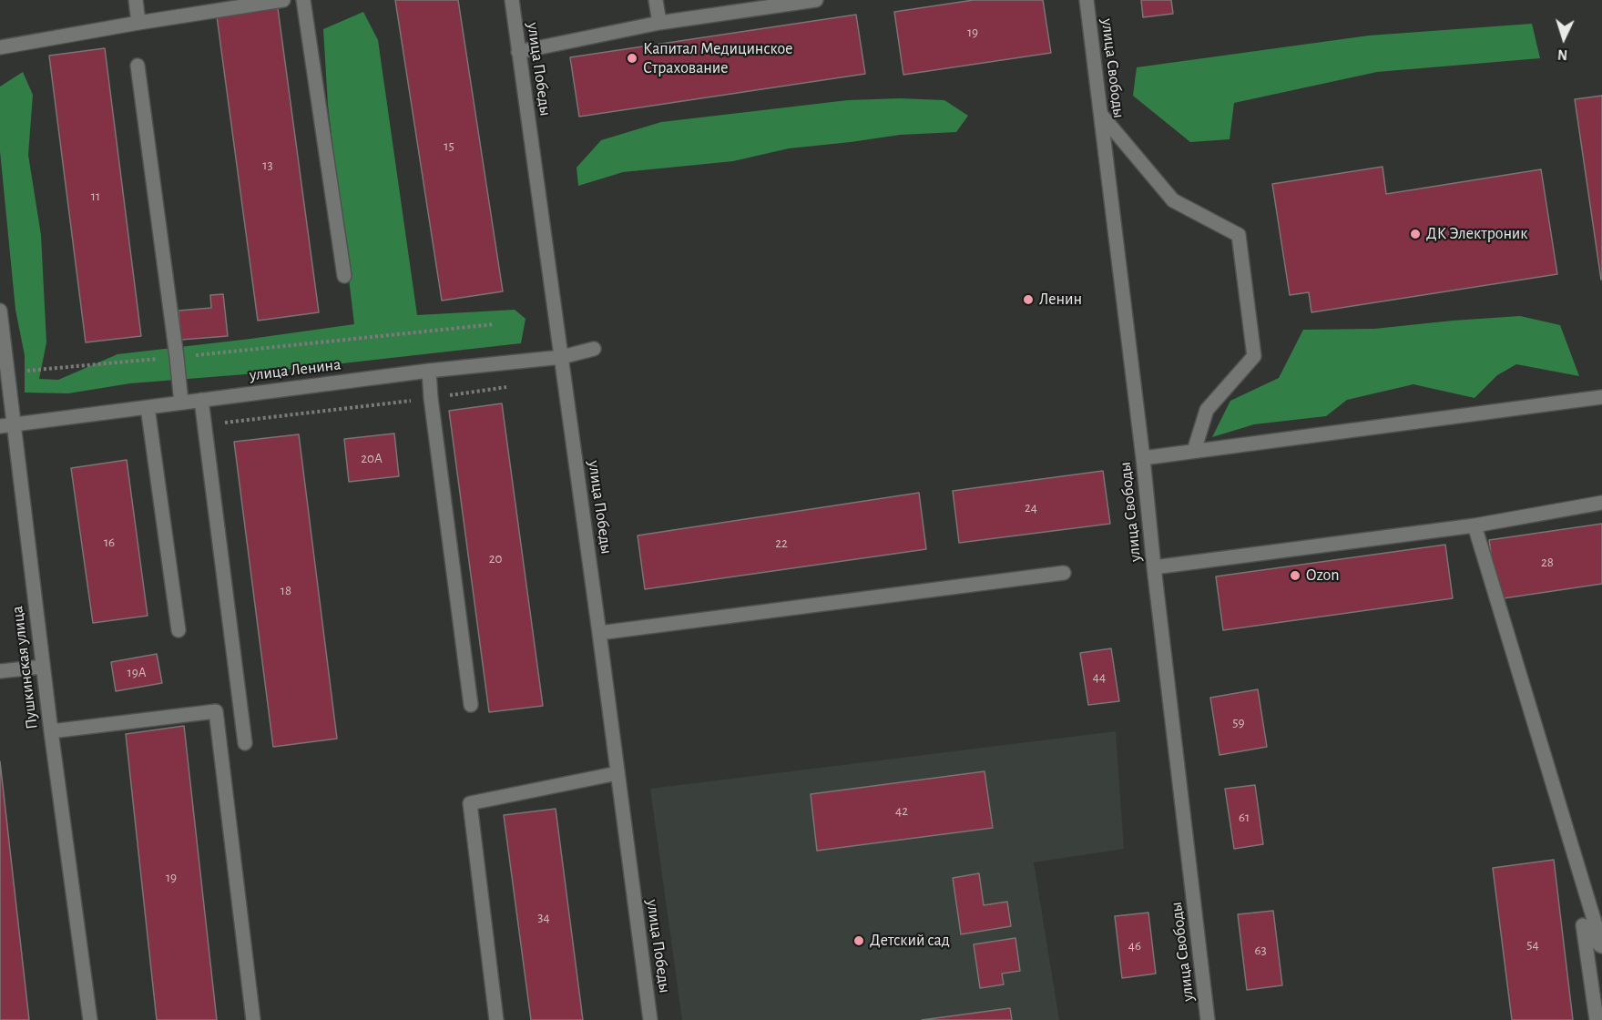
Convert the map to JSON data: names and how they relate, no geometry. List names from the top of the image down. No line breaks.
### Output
{"streets":{"street":["улица Свободы","улица Победы","улица Ленина","Пушкинская улица"]},"crossings":[["улица Победы","улица Ленина"],["улица Ленина","Пушкинская улица"]],"places":["Капитал Медицинское Страхование","ДК Электроник","Ленин","Ozon","Детский сад"],"house_numbers":["19","15","13","11","20А","24","16","22","20","28","18","19А","44","59","42","61","19","34","54","46","63"],"north":"bottom"}
